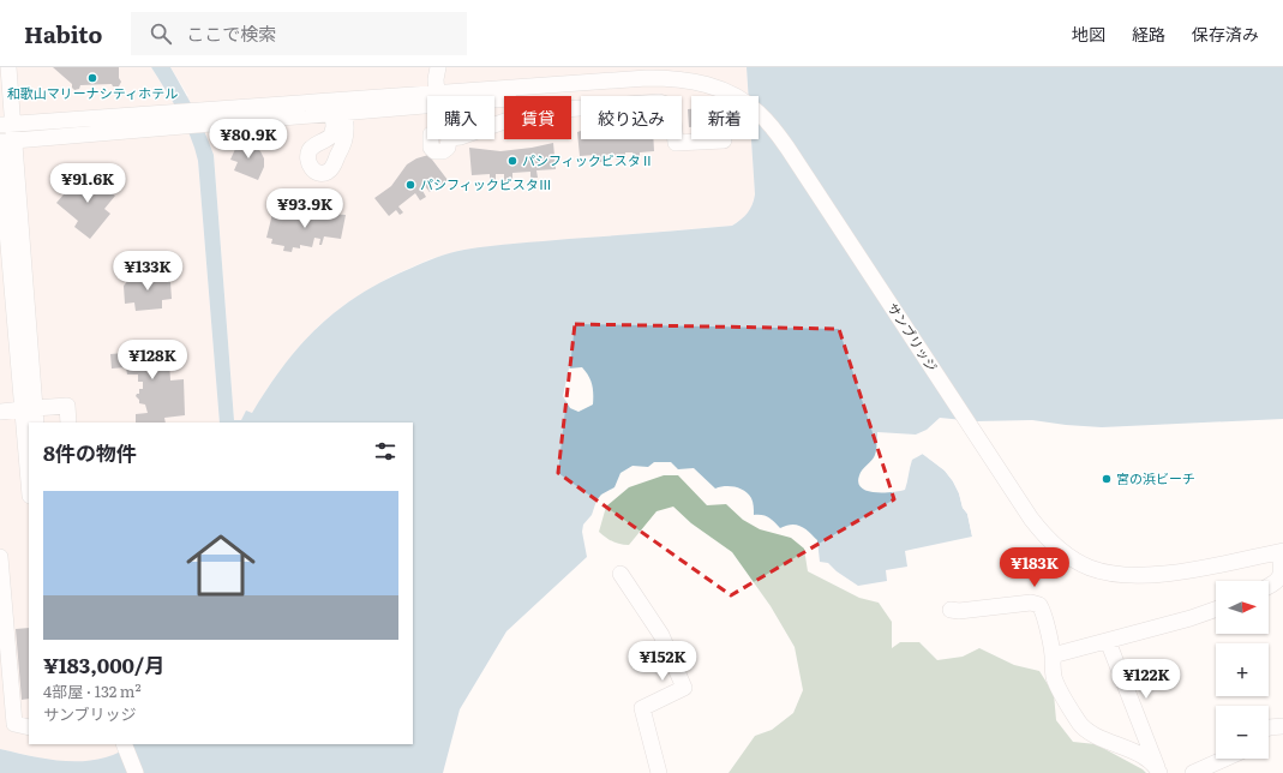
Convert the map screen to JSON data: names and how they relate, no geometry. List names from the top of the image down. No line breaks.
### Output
{"streets":{"street":["サンブリッジ"]},"places":["和歌山マリーナシティホテル","パシフィックビスタⅡ","パシフィックビスタⅢ","宮の浜ビーチ"],"north":"right","page":{"header":"Habito","search":"ここで検索","nav":["地図","経路","保存済み"],"chip":["購入","賃貸","絞り込み","新着"],"price":["¥80.9K","¥91.6K","¥93.9K","¥133K","¥128K","¥183K","¥152K","¥122K"],"heading":"8件の物件","list":[{"name":"¥183,000/月","note":"4部屋 · 132 m² · サンブリッジ"}],"map_buttons":["+","−"]}}
